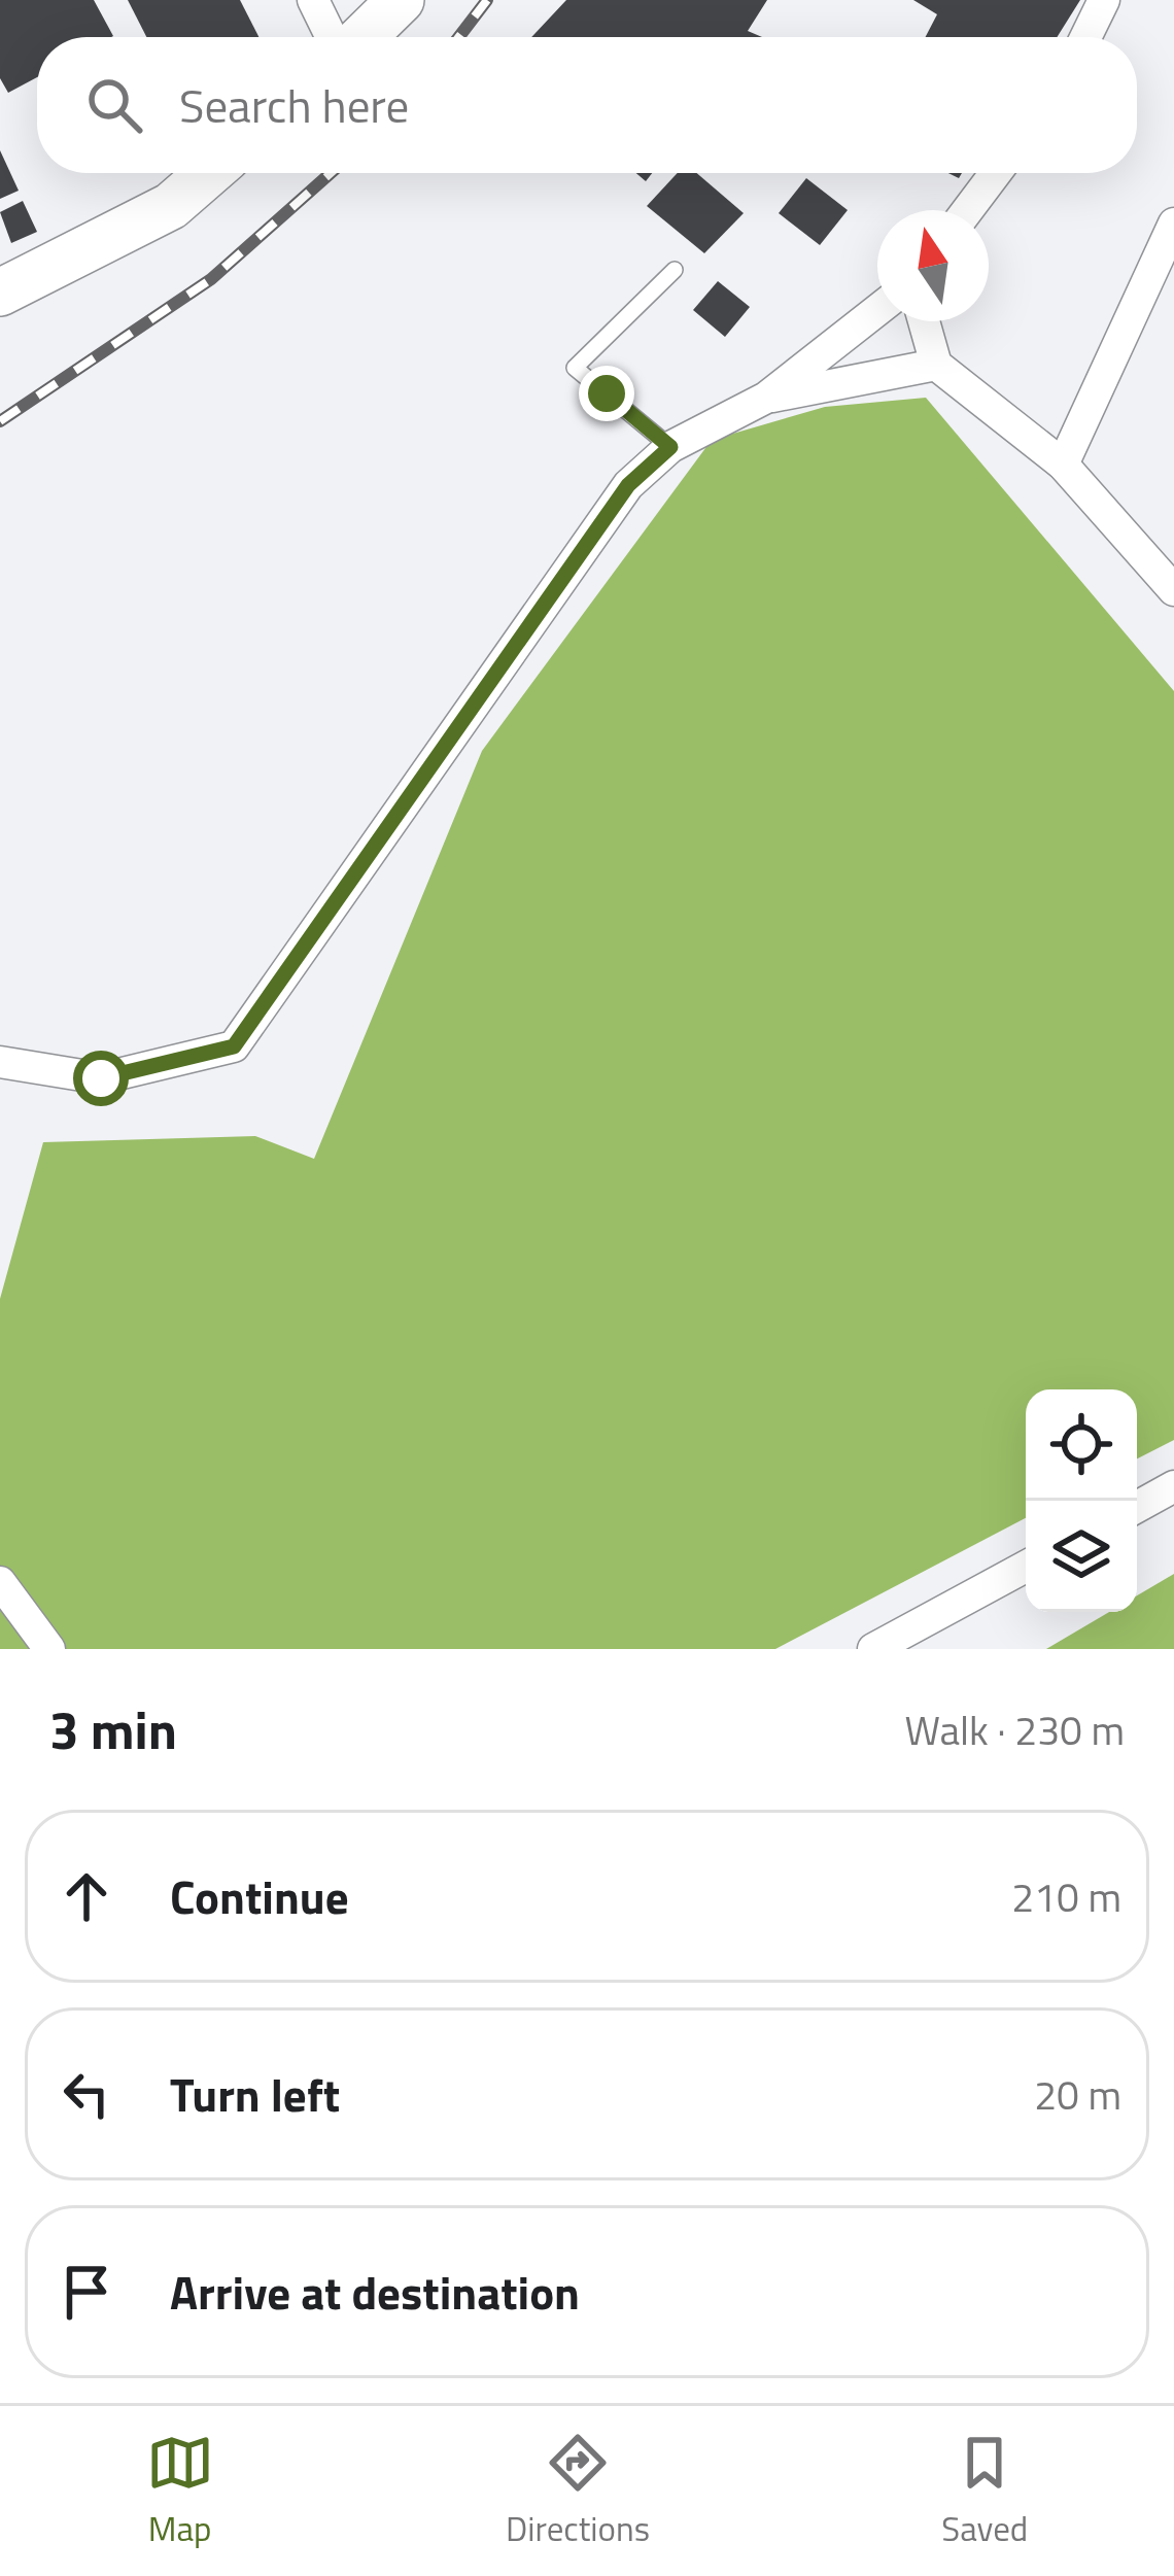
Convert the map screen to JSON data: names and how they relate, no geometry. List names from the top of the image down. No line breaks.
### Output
{"north":"top","page":{"search":"Search here","heading":["3 min","Walk · 230 m"],"list":[["Continue","210 m"],["Turn left","20 m"],"Arrive at destination"],"nav":["Map","Directions","Saved"]}}
